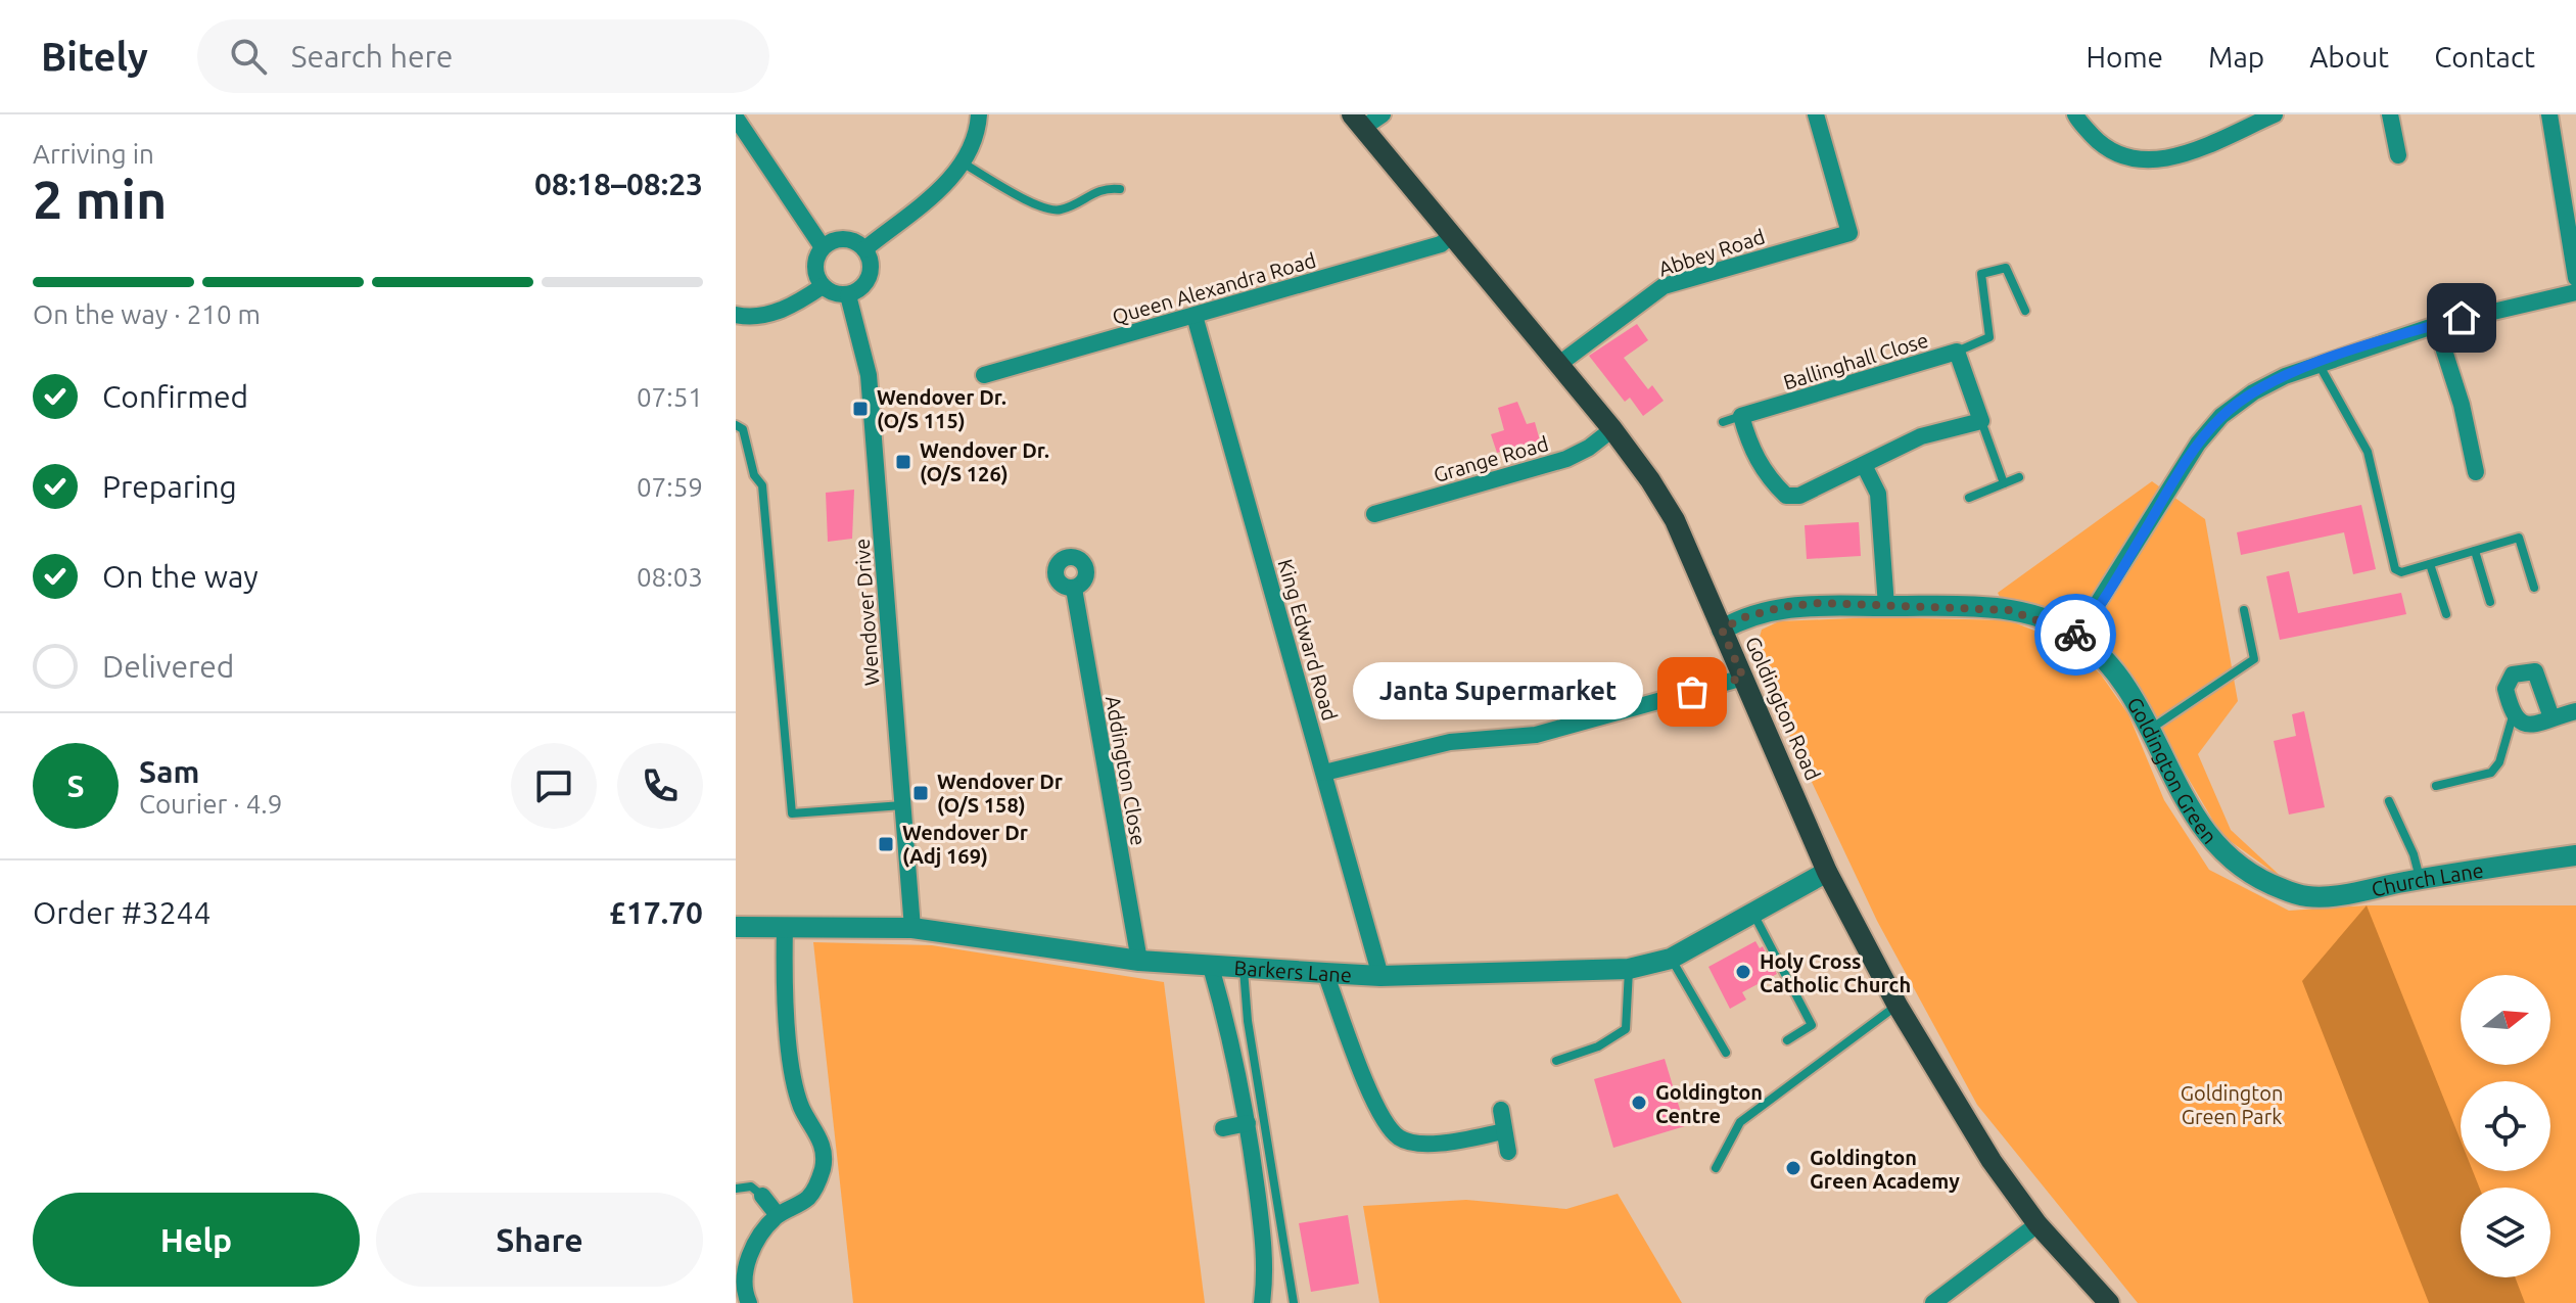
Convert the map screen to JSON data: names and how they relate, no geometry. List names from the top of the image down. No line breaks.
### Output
{"streets":{"main road":["Goldington Road"],"street":["Abbey Road","Queen Alexandra Road","Ballinghall Close","Grange Road","Wendover Drive","King Edward Road","Addington Close","Goldington Green","Church Lane","Barkers Lane"]},"crossings":[["Abbey Road","Goldington Road"],["Queen Alexandra Road","King Edward Road"],["Queen Alexandra Road","Goldington Road"],["Grange Road","Goldington Road"],["Wendover Drive","Barkers Lane"],["King Edward Road","Barkers Lane"],["Goldington Road","Goldington Green"],["Goldington Road","Barkers Lane"],["Addington Close","Barkers Lane"],["Goldington Green","Church Lane"]],"parks":["Goldington Green Park"],"places":{"transit":["Wendover Dr. (O/S 115)","Wendover Dr. (O/S 126)","Wendover Dr (O/S 158)","Wendover Dr (Adj 169)"],"other":["Janta Supermarket","Holy Cross Catholic Church","Goldington Centre","Goldington Green Academy"]},"north":"right","page":{"header":"Bitely","search":"Search here","nav":["Home","Map","About","Contact"],"heading":["2 min","Arriving in","08:18–08:23"],"panel":["Sam","Courier · 4.9","Order #3244","£17.70"],"bar":"On the way · 210 m","list":[["Confirmed","07:51"],["Preparing","07:59"],["On the way","08:03"],"Delivered"],"bubble":"Janta Supermarket","round":"S","buttons":["Help","Share"]}}
